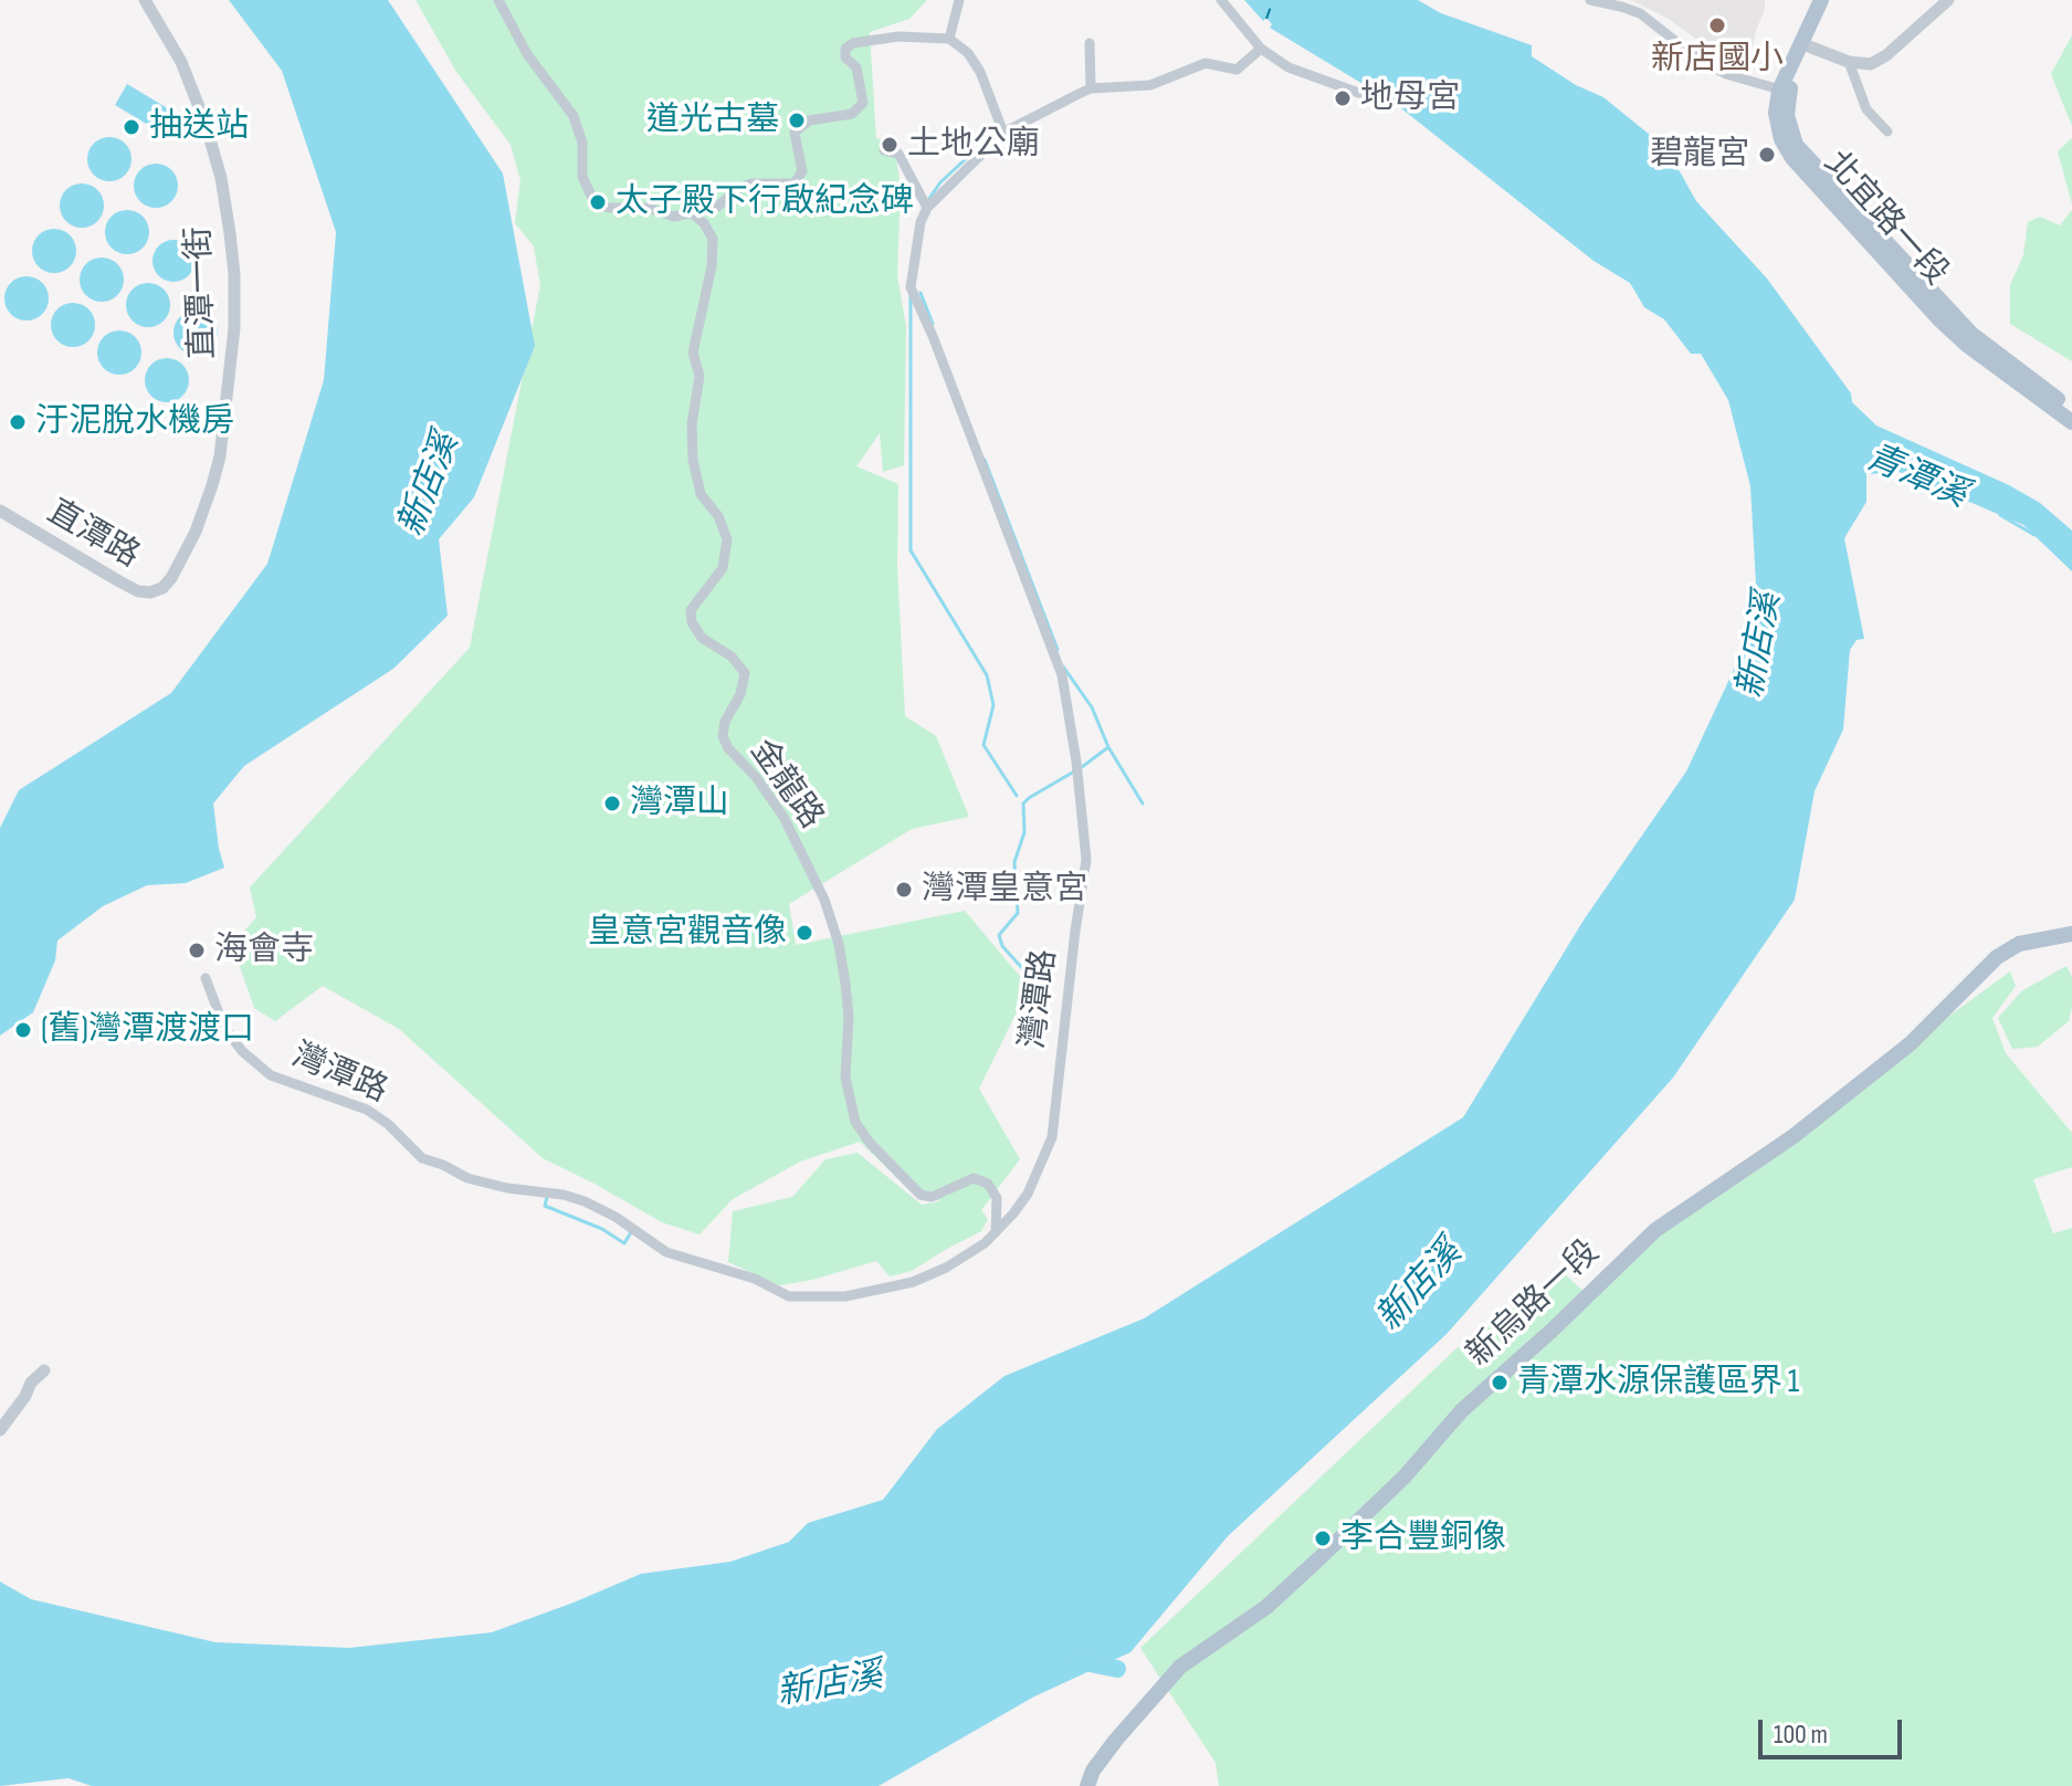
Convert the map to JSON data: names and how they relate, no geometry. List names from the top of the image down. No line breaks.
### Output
{"streets":{"main road":["北宜路一段","新烏路一段"],"street":["直潭一街","直潭路","金龍路","灣潭路"]},"crossings":[["直潭一街","直潭路"],["金龍路","灣潭路"]],"water":["青潭溪","新店溪"],"places":["新店國小","地母宮","道光古墓","抽送站","土地公廟","碧龍宮","太子殿下行啟紀念碑","汙泥脫水機房","灣潭山","灣潭皇意宮","皇意宮觀音像","海會寺","(舊)灣潭渡渡口","青潭水源保護區界 1","李合豐銅像"],"scale_bar":"100 m"}
